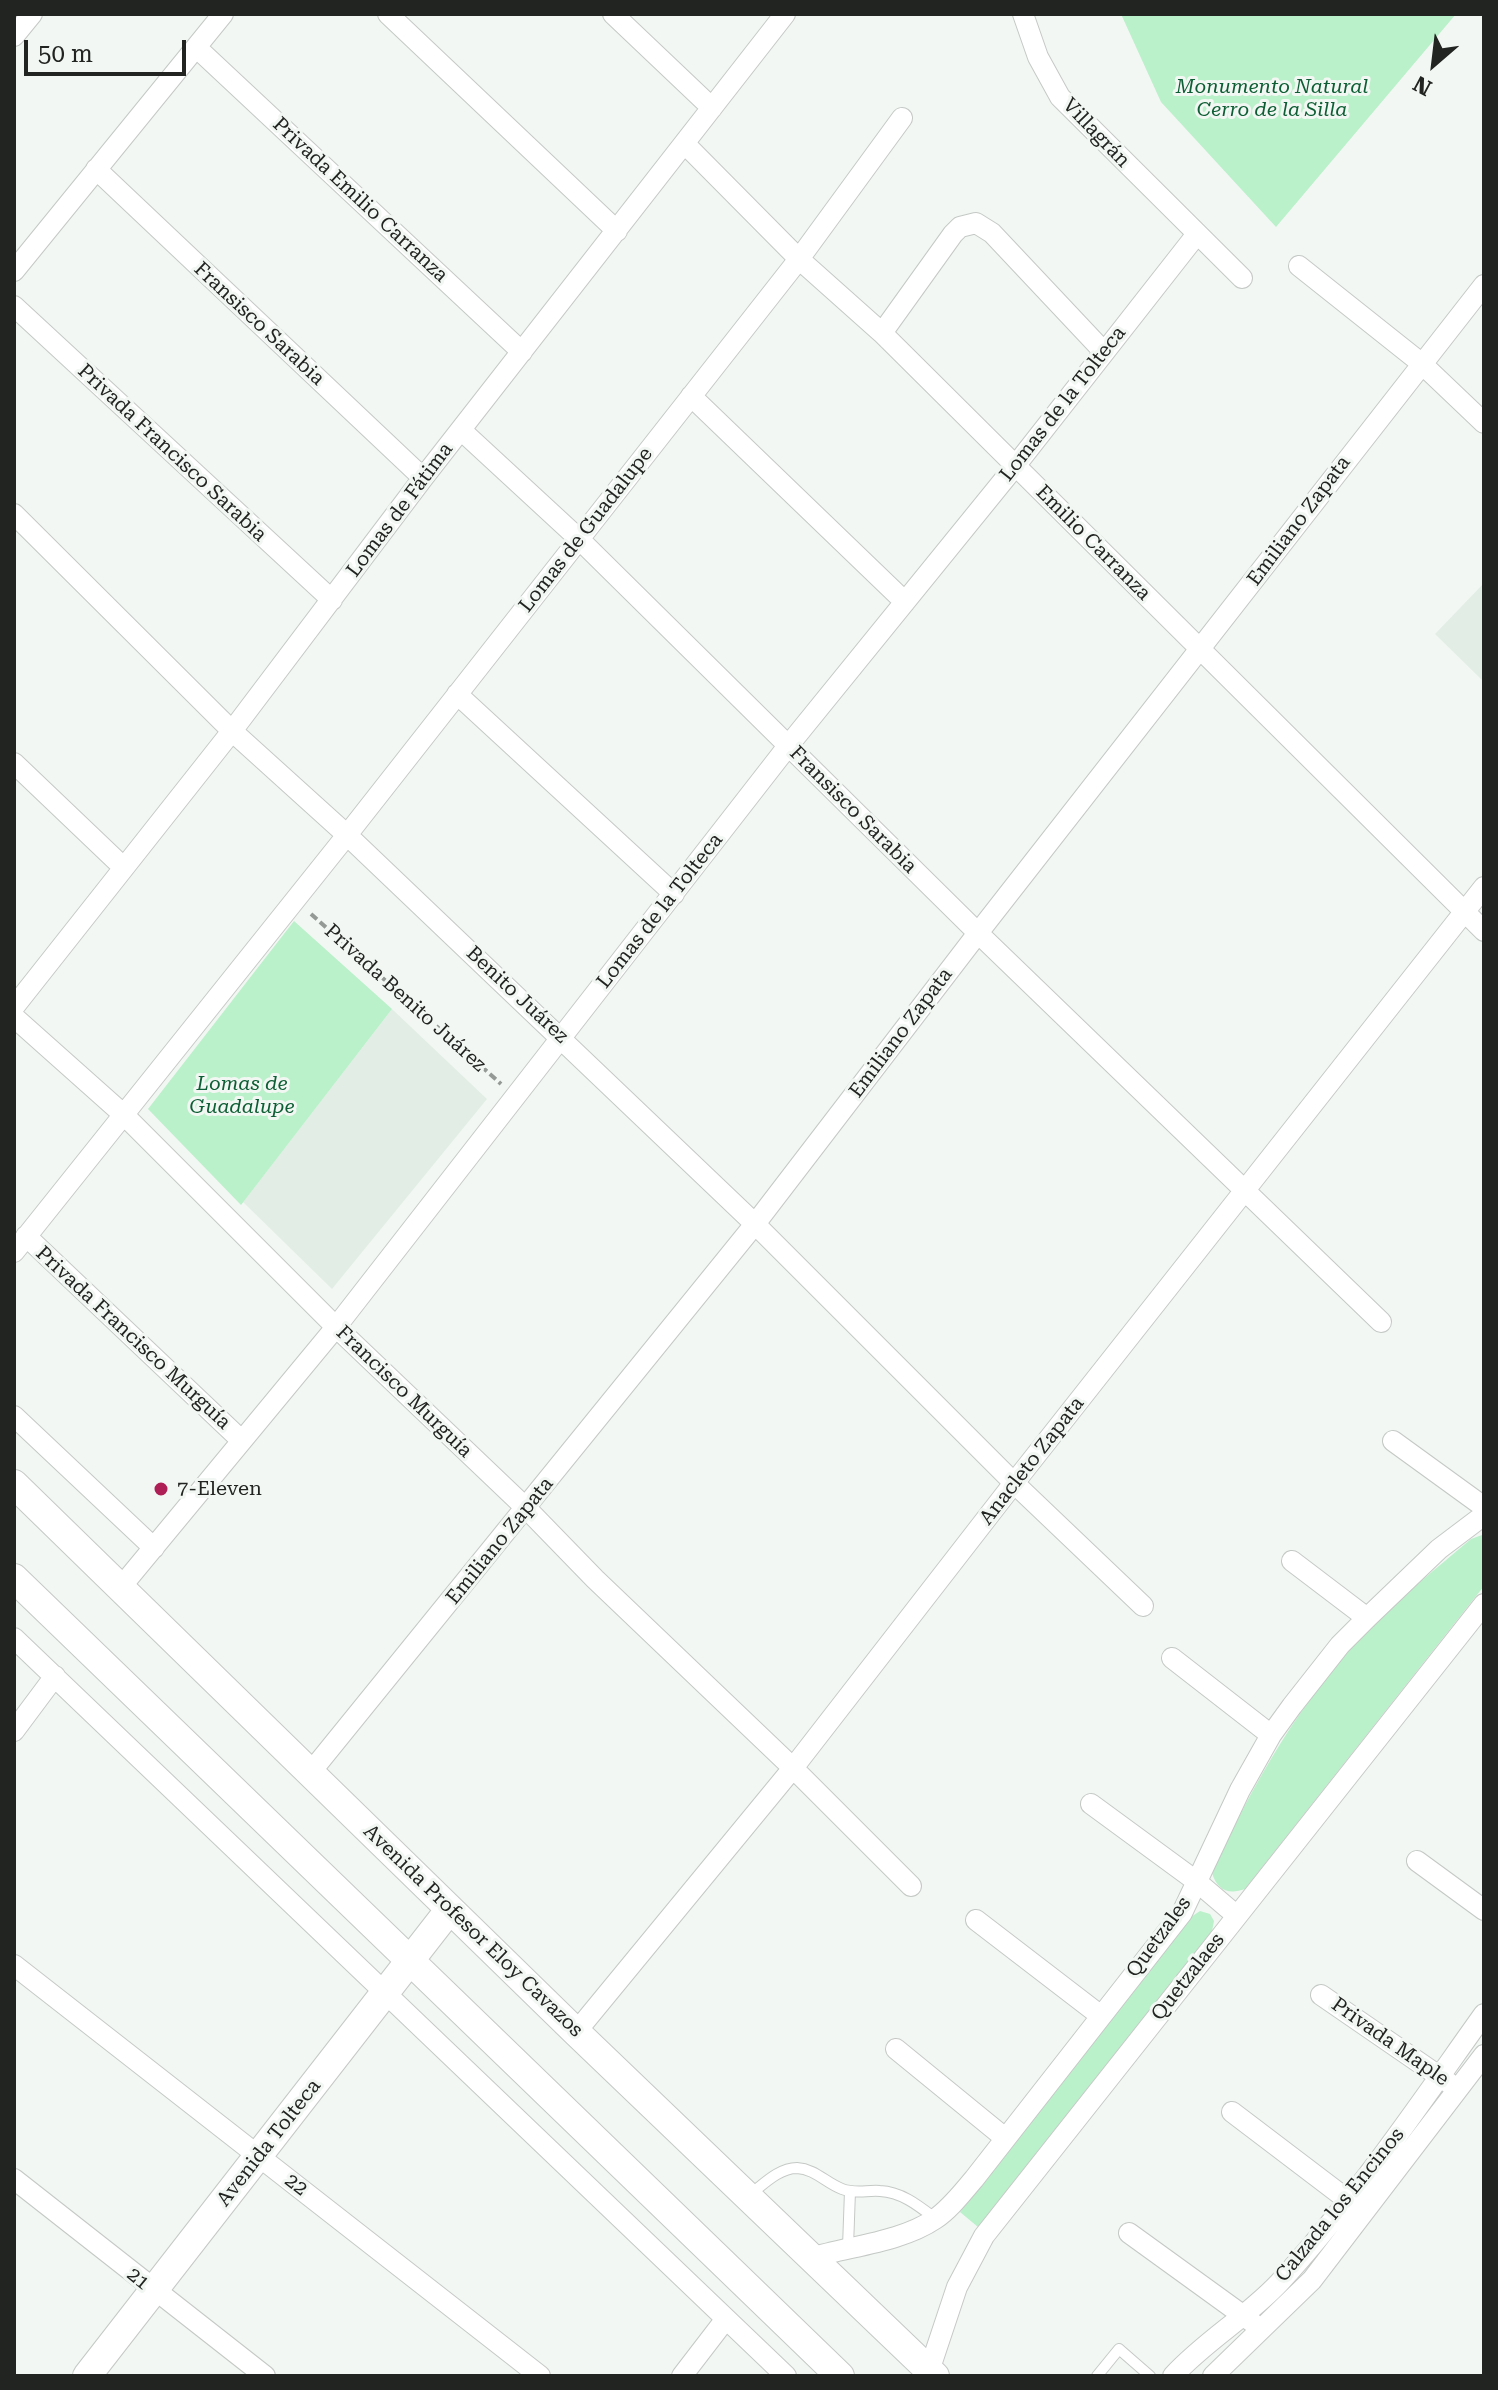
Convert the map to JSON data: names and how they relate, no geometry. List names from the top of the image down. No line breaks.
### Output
{"streets":{"main road":["Avenida Profesor Eloy Cavazos","Avenida Tolteca"],"street":["Villagrán","Privada Emilio Carranza","Fransisco Sarabia","Lomas de la Tolteca","Privada Francisco Sarabia","Lomas de Fátima","Emiliano Zapata","Lomas de Guadalupe","Emilio Carranza","Benito Juárez","Privada Francisco Murguía","Francisco Murguía","Anacleto Zapata","Quetzales","Quetzalaes","Privada Maple","22","Calzada los Encinos","21"],"path":["Privada Benito Juárez"]},"crossings":[["Villagrán","Lomas de la Tolteca"],["Privada Emilio Carranza","Lomas de Fátima"],["Fransisco Sarabia","Lomas de la Tolteca"],["Fransisco Sarabia","Lomas de Fátima"],["Fransisco Sarabia","Emiliano Zapata"],["Fransisco Sarabia","Lomas de Guadalupe"],["Fransisco Sarabia","Anacleto Zapata"],["Lomas de la Tolteca","Emilio Carranza"],["Lomas de la Tolteca","Benito Juárez"],["Lomas de la Tolteca","Privada Benito Juárez"],["Lomas de la Tolteca","Privada Francisco Murguía"],["Lomas de la Tolteca","Francisco Murguía"],["Lomas de la Tolteca","Avenida Profesor Eloy Cavazos"],["Privada Francisco Sarabia","Lomas de Fátima"],["Lomas de Fátima","Emilio Carranza"],["Lomas de Fátima","Benito Juárez"],["Emiliano Zapata","Emilio Carranza"],["Emiliano Zapata","Benito Juárez"],["Emiliano Zapata","Francisco Murguía"],["Emiliano Zapata","Avenida Profesor Eloy Cavazos"],["Lomas de Guadalupe","Emilio Carranza"],["Lomas de Guadalupe","Benito Juárez"],["Lomas de Guadalupe","Privada Benito Juárez"],["Lomas de Guadalupe","Privada Francisco Murguía"],["Lomas de Guadalupe","Francisco Murguía"],["Emilio Carranza","Anacleto Zapata"],["Benito Juárez","Anacleto Zapata"],["Francisco Murguía","Anacleto Zapata"],["Anacleto Zapata","Avenida Profesor Eloy Cavazos"],["Avenida Profesor Eloy Cavazos","Quetzales"],["Avenida Profesor Eloy Cavazos","Quetzalaes"],["Avenida Profesor Eloy Cavazos","Avenida Tolteca"],["Privada Maple","Calzada los Encinos"],["Avenida Tolteca","22"],["Avenida Tolteca","21"]],"parks":["Monumento Natural Cerro de la Silla","Lomas de Guadalupe"],"places":["7-Eleven"],"scale_bar":"50 m","north":"bottom left"}
